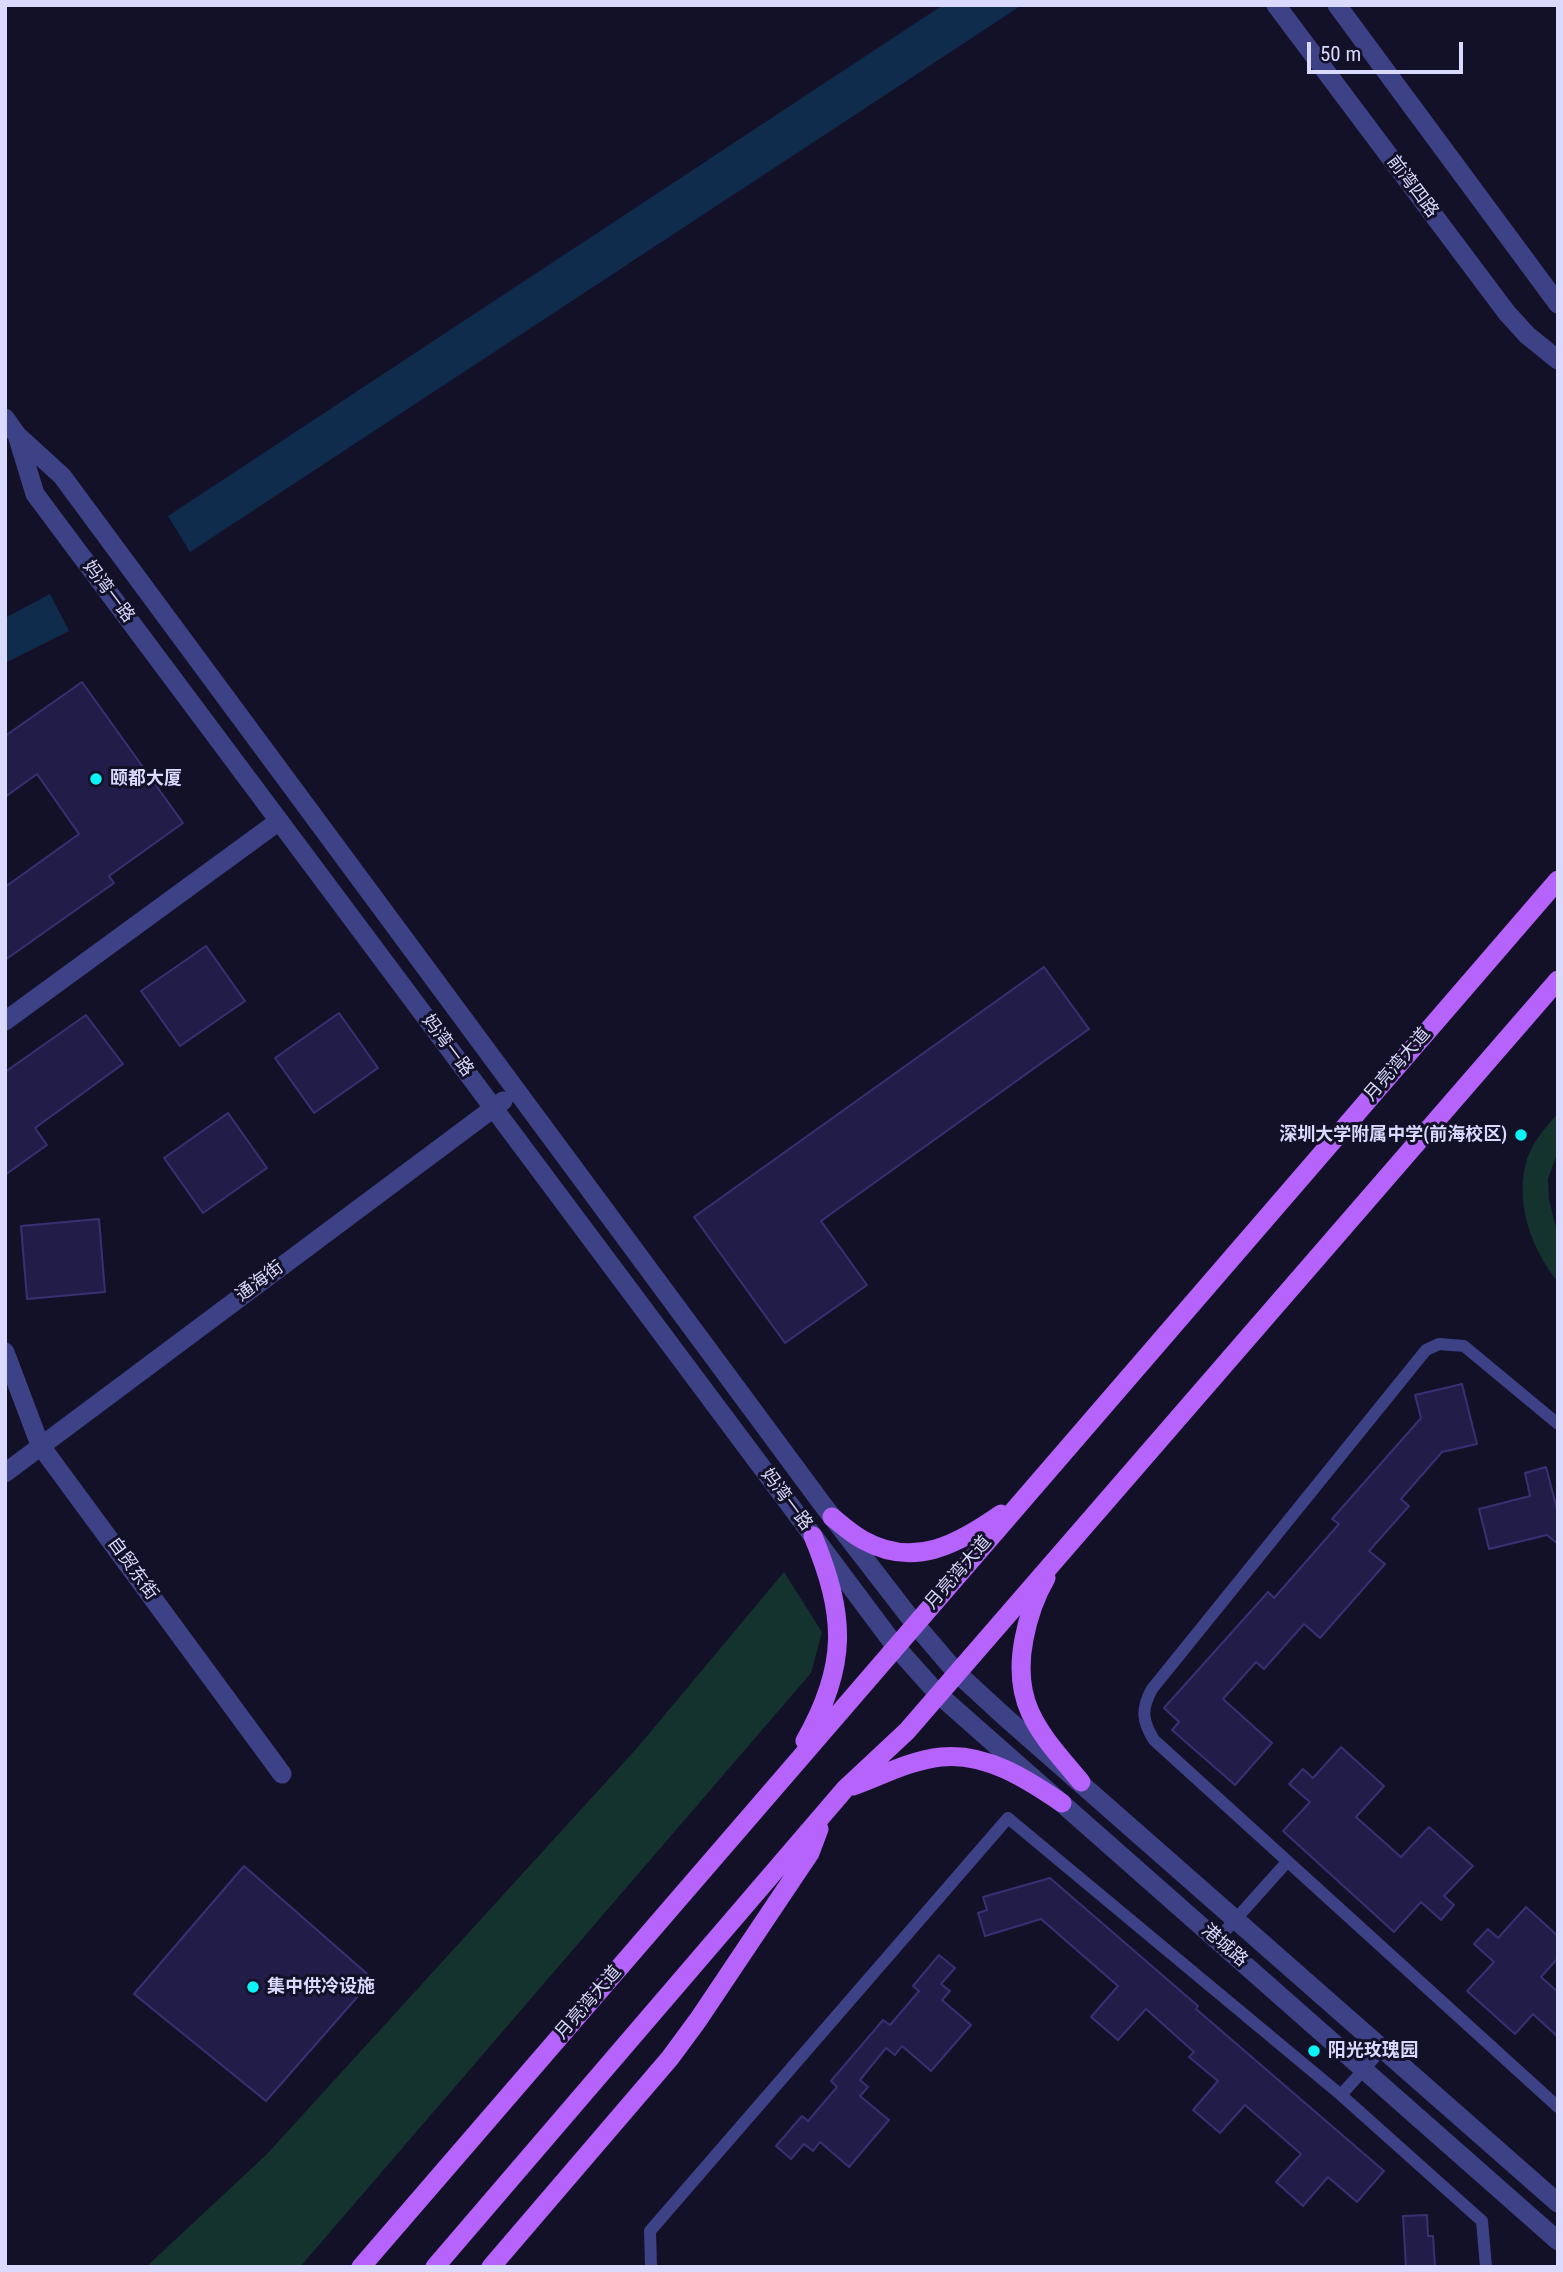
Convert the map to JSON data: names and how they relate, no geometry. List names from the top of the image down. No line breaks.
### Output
{"streets":{"main road":["月亮湾大道"],"street":["前湾四路","妈湾一路","通海街","自贸东街","港城路"]},"crossings":[["妈湾一路","月亮湾大道"],["妈湾一路","通海街"],["妈湾一路","港城路"],["月亮湾大道","港城路"],["通海街","自贸东街"]],"places":["颐都大厦","深圳大学附属中学(前海校区)","集中供冷设施","阳光玫瑰园"],"scale_bar":"50 m"}
